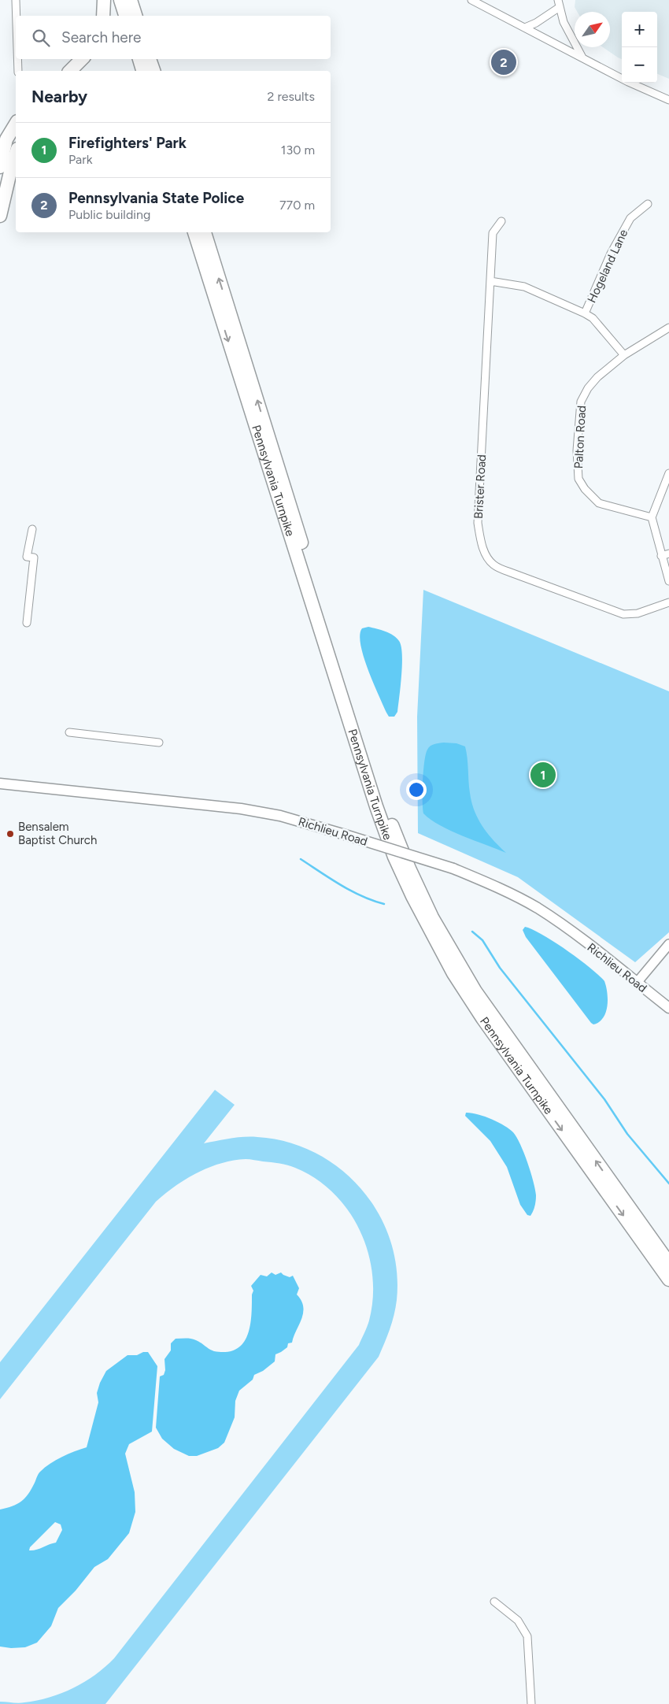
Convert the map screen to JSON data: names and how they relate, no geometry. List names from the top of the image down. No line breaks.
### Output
{"streets":{"highway":["Pennsylvania Turnpike"],"main road":["Richlieu Road"],"street":["Hogeland Lane","Palton Road","Brister Road"]},"places":["Bensalem Baptist Church"],"north":"top right","page":{"map_buttons":["+","−"],"search":"Search here","pins":["2","1"],"heading":["Nearby","2 results"],"list":[{"mark":"1","name":"Firefighters' Park","note":"Park","value":"130 m"},{"mark":"2","name":"Pennsylvania State Police","note":"Public building","value":"770 m"}]}}
